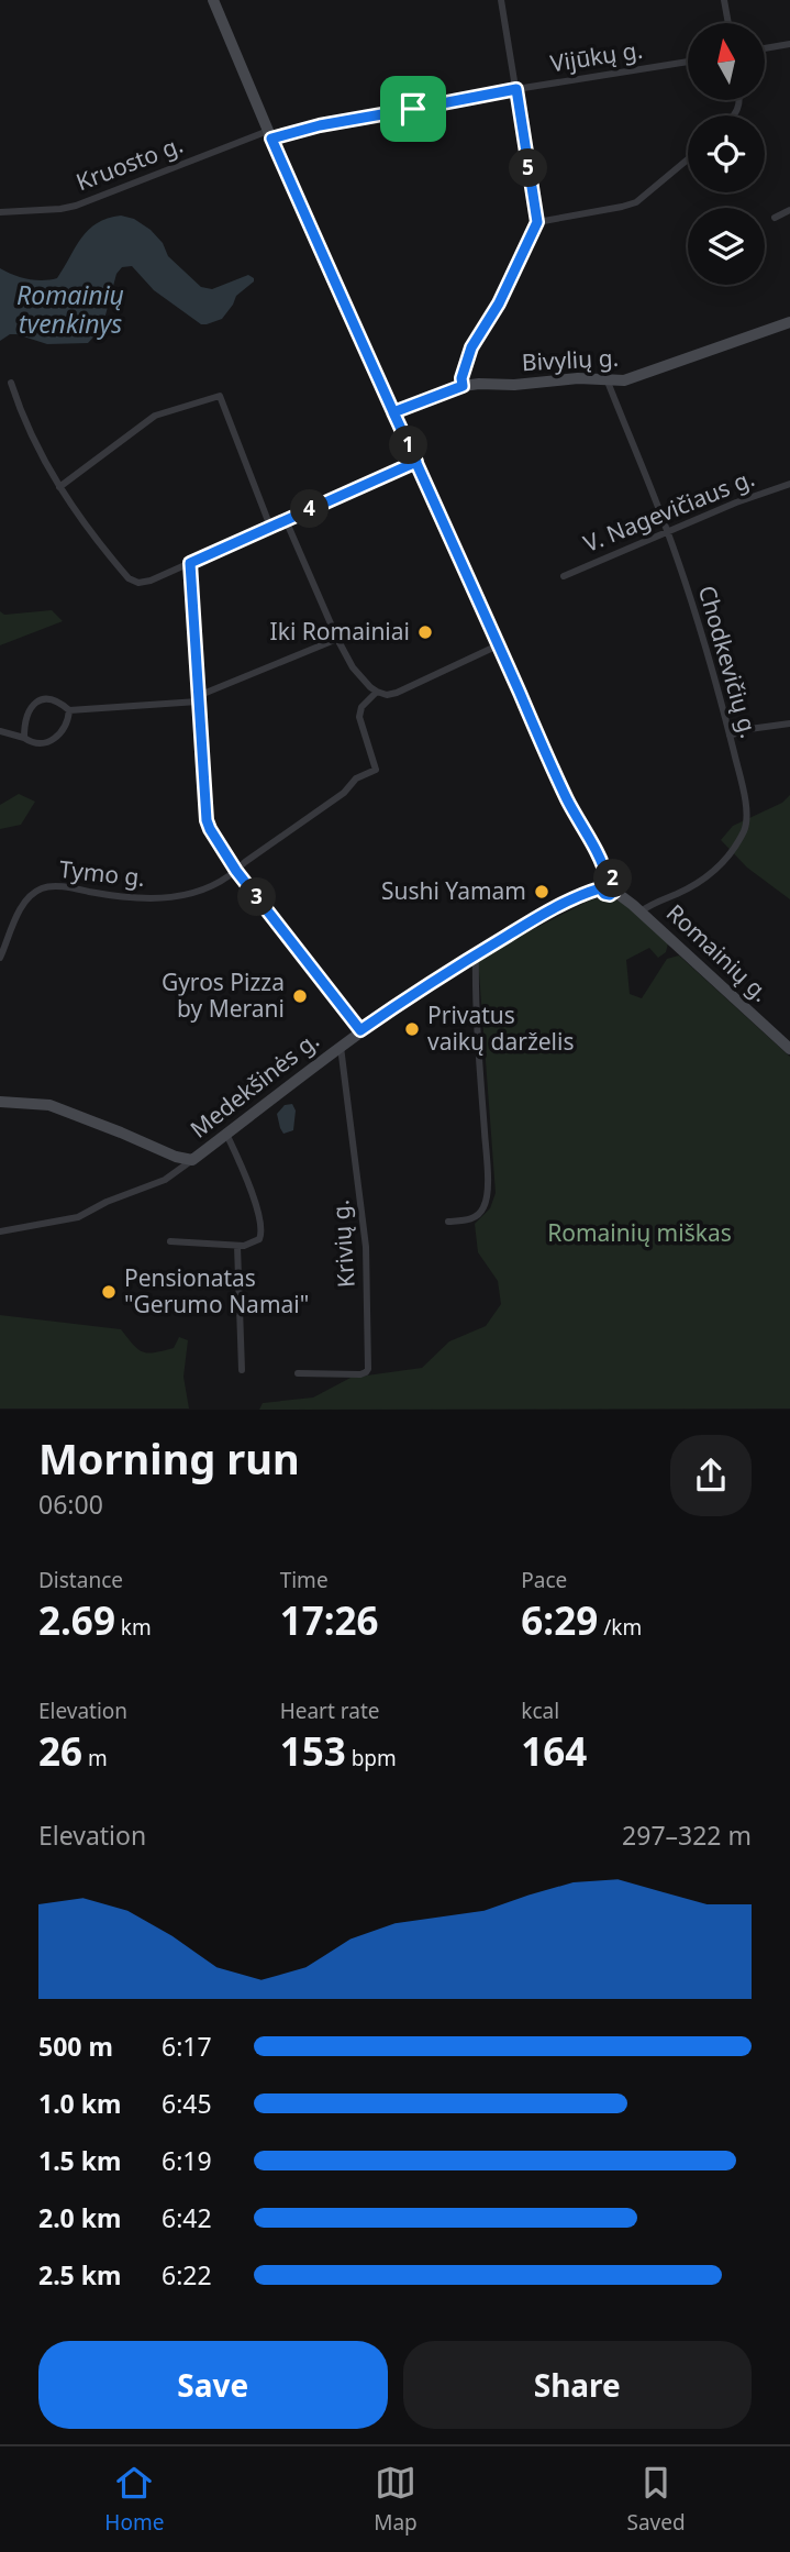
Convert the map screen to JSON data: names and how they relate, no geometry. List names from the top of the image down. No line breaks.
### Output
{"streets":{"main road":["Bivylių g.","Romainių g.","Medekšinės g."],"street":["Vijūkų g.","Kruosto g.","V. Nagevičiaus g.","Chodkevičių g.","Tymo g.","Krivių g."]},"crossings":[["Vijūkų g.","Kruosto g."],["Bivylių g.","Chodkevičių g."],["V. Nagevičiaus g.","Chodkevičių g."],["Chodkevičių g.","Romainių g."],["Romainių g.","Medekšinės g."],["Medekšinės g.","Krivių g."]],"water":["Romainių tvenkinys"],"parks":["Romainių miškas"],"places":["Iki Romainiai","Sushi Yamam","Gyros Pizza by Merani","Privatus vaikų darželis","Pensionatas \"Gerumo Namai\""],"north":"top","page":{"pins":["5","1","4","2","3"],"heading":["Morning run","06:00"],"stats":[["Distance","2.69 km"],["Time","17:26"],["Pace","6:29 /km"],["Elevation","26 m"],["Heart rate","153 bpm"],["kcal","164"]],"chart":["Elevation","297–322 m"],"list":[{"name":"500 m","note":"6:17"},{"name":"1.0 km","note":"6:45"},{"name":"1.5 km","note":"6:19"},{"name":"2.0 km","note":"6:42"},{"name":"2.5 km","note":"6:22"}],"buttons":["Save","Share"],"tabs":["Home","Map","Saved"]}}
